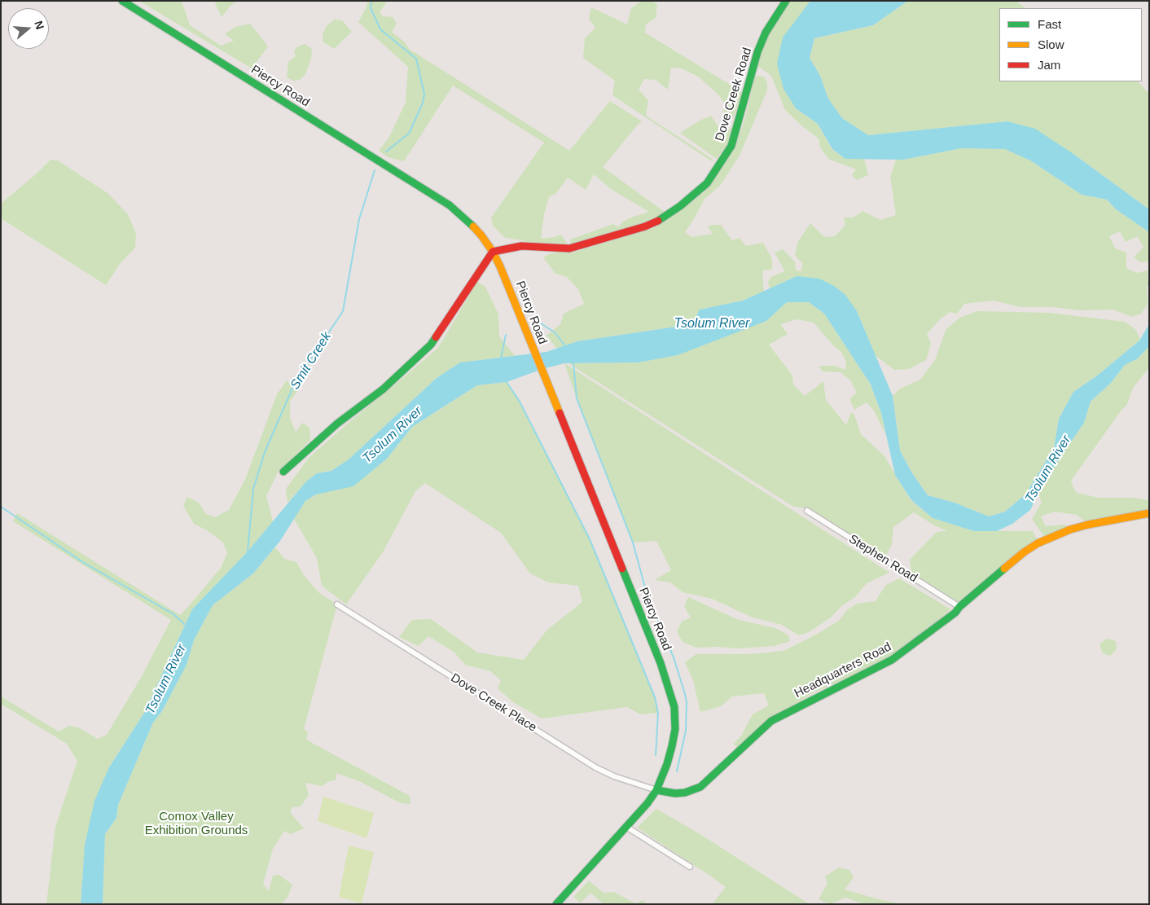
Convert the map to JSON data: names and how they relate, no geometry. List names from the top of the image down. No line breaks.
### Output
{"streets":{"street":["Piercy Road","Dove Creek Road","Stephen Road","Headquarters Road","Dove Creek Place"]},"crossings":[["Piercy Road","Dove Creek Road"],["Piercy Road","Headquarters Road"],["Piercy Road","Dove Creek Place"],["Stephen Road","Headquarters Road"],["Headquarters Road","Dove Creek Place"]],"water":["Tsolum River","Smit Creek"],"parks":["Comox Valley Exhibition Grounds"],"legend":["Fast","Slow","Jam"],"north":"right"}
